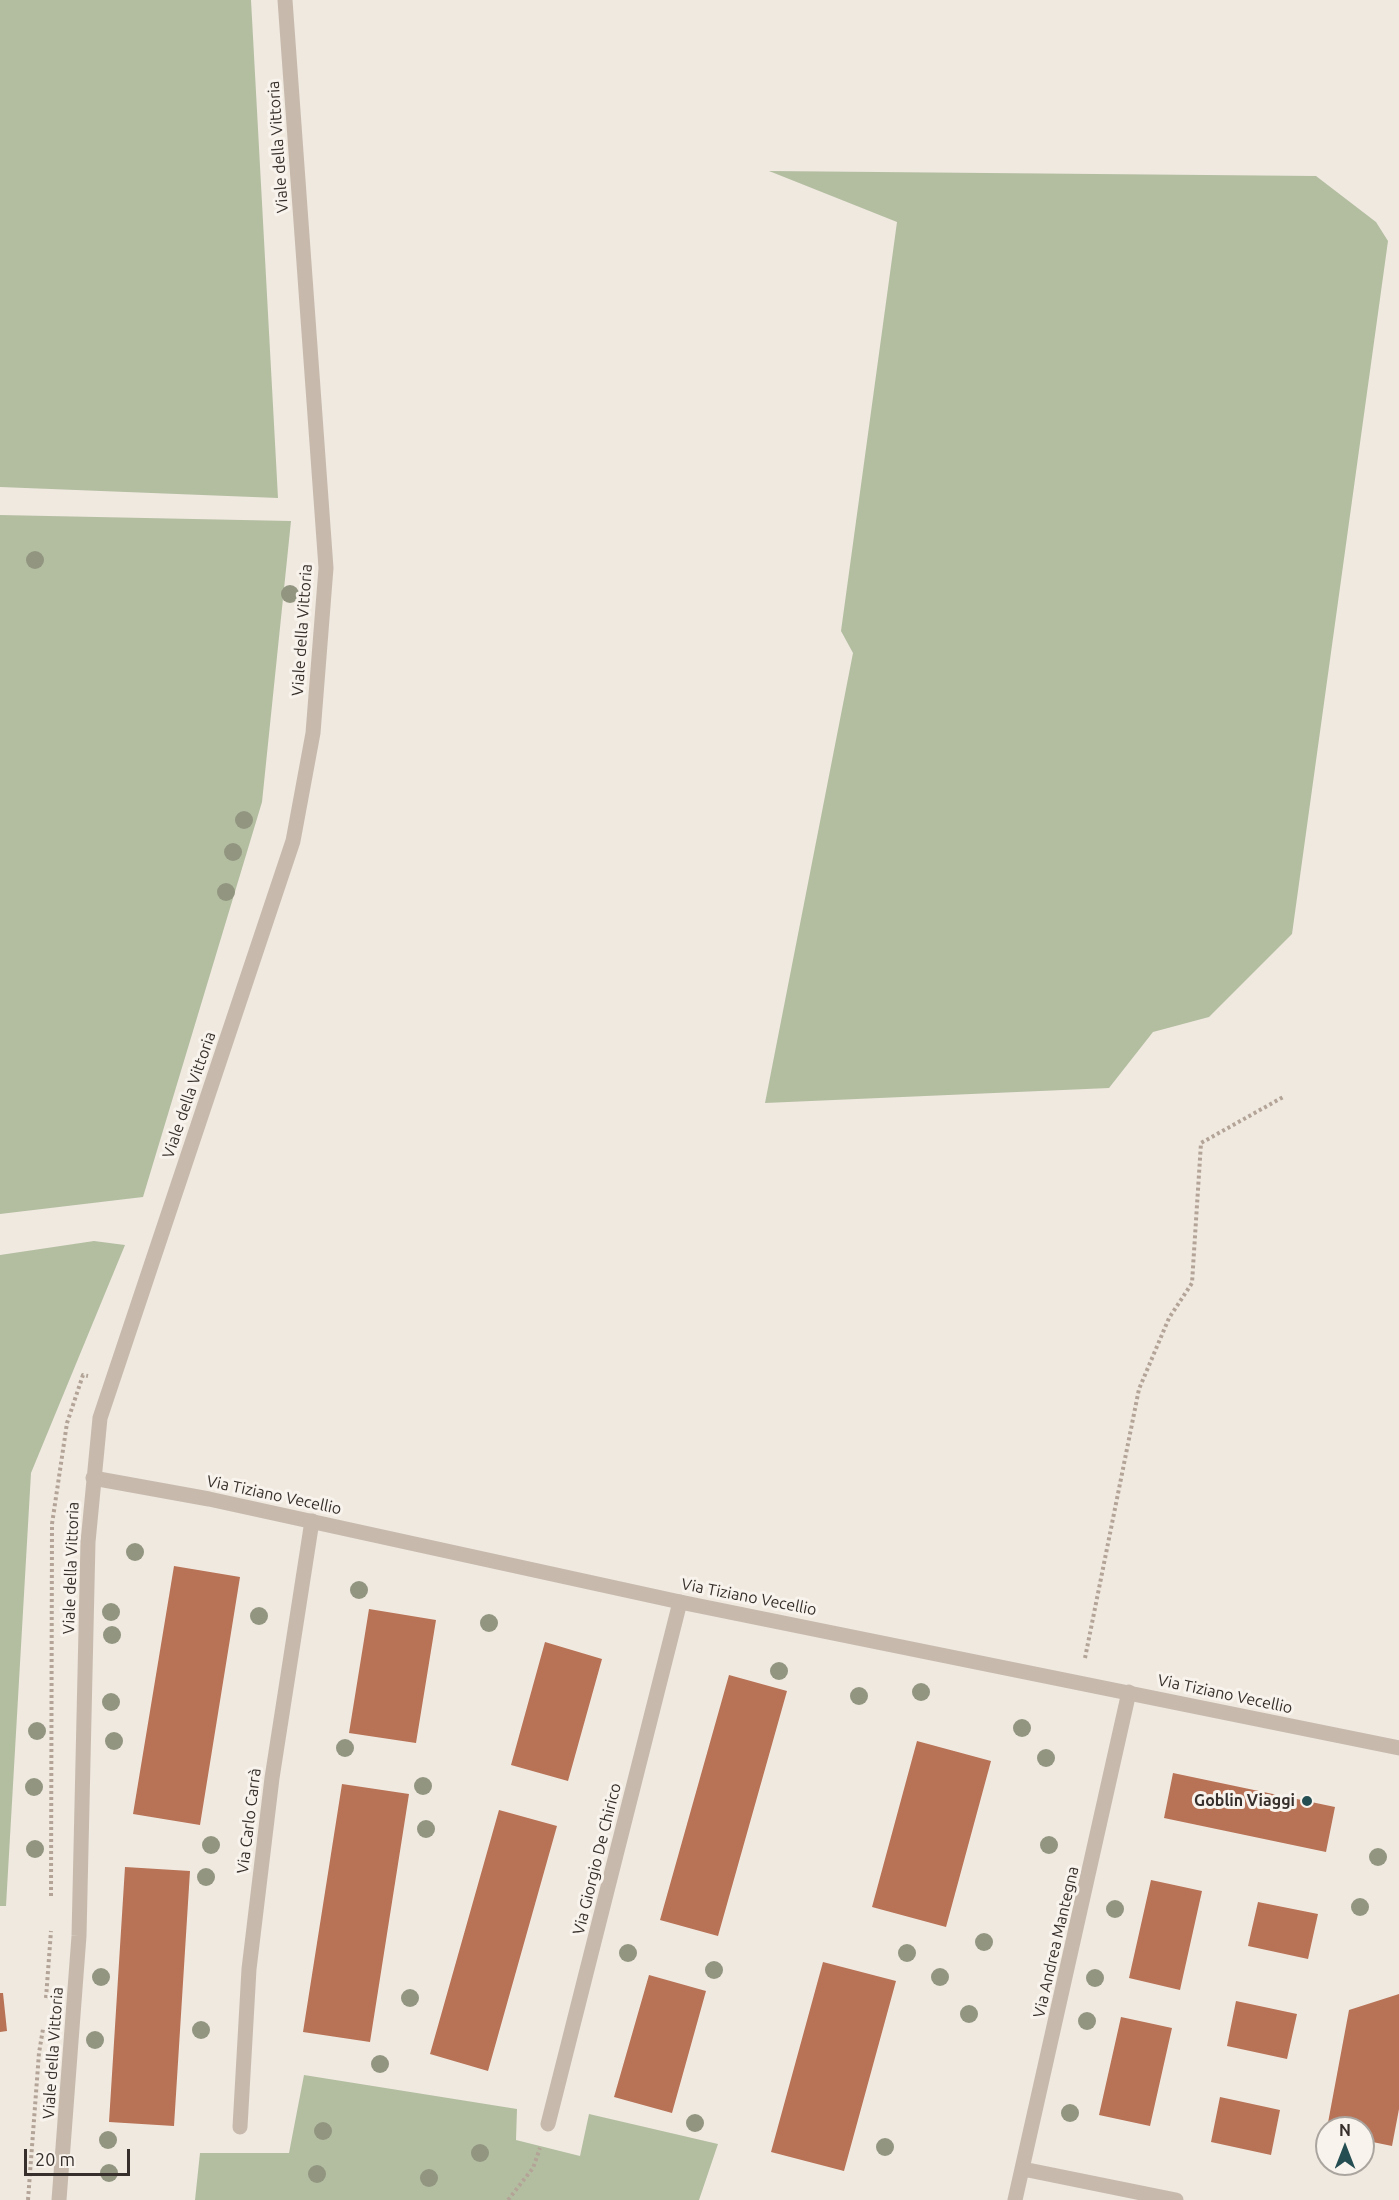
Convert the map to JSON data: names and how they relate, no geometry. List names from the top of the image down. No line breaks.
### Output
{"streets":{"street":["Viale della Vittoria","Via Tiziano Vecellio","Via Carlo Carrà","Via Giorgio De Chirico","Via Andrea Mantegna"]},"crossings":[["Viale della Vittoria","Via Tiziano Vecellio"],["Via Tiziano Vecellio","Via Carlo Carrà"],["Via Tiziano Vecellio","Via Giorgio De Chirico"],["Via Tiziano Vecellio","Via Andrea Mantegna"]],"places":["Goblin Viaggi"],"scale_bar":"20 m","north":"top"}
